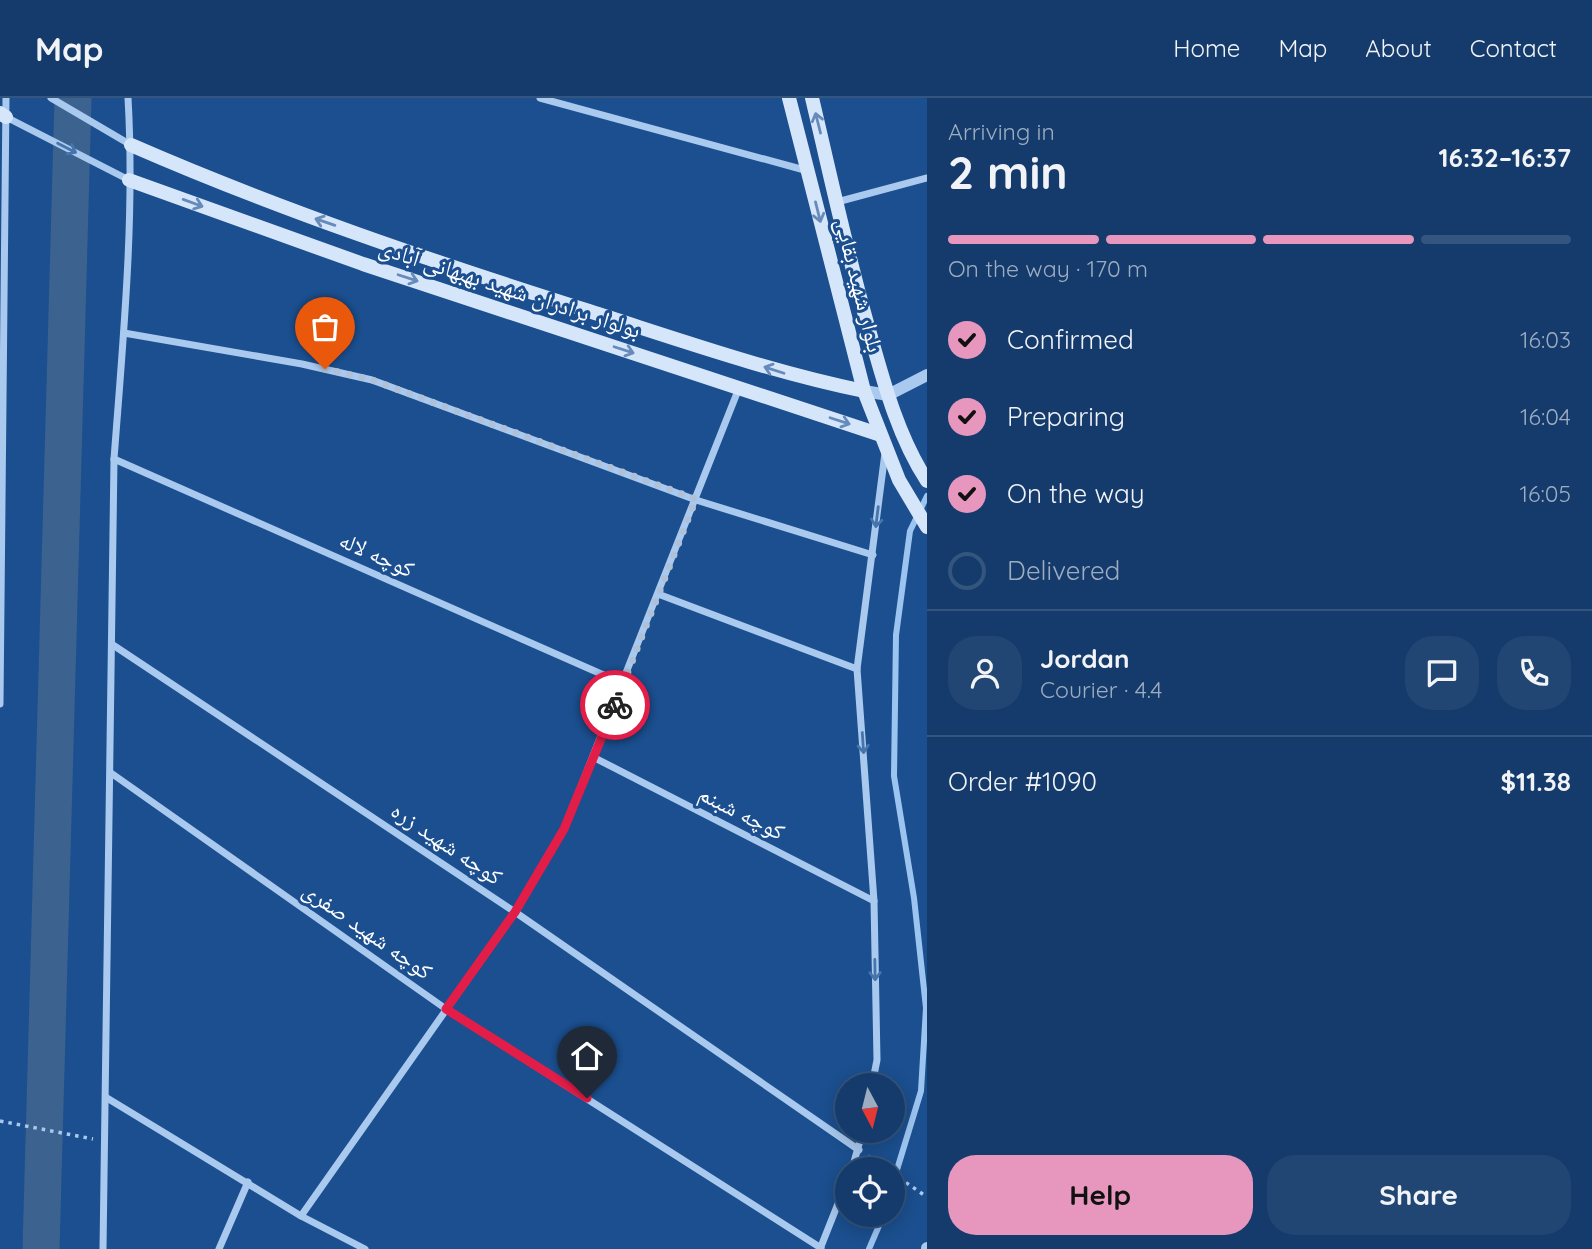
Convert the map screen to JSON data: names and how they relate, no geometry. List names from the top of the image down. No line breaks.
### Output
{"streets":{"main road":["بلوار شهید بقایی","بولوار برادران شهید بهبهانی آبادی"],"street":["کوچه لاله","کوچه شبنم","کوچه شهید زره","کوچه شهید صفری"]},"crossings":[["بلوار شهید بقایی","بولوار برادران شهید بهبهانی آبادی"]],"north":"bottom","page":{"header":"Map","nav":["Home","Map","About","Contact"],"heading":["2 min","Arriving in","16:32–16:37"],"panel":["Jordan","Courier · 4.4","Order #1090","$11.38"],"bar":"On the way · 170 m","list":[["Confirmed","16:03"],["Preparing","16:04"],["On the way","16:05"],"Delivered"],"buttons":["Help","Share"]}}
